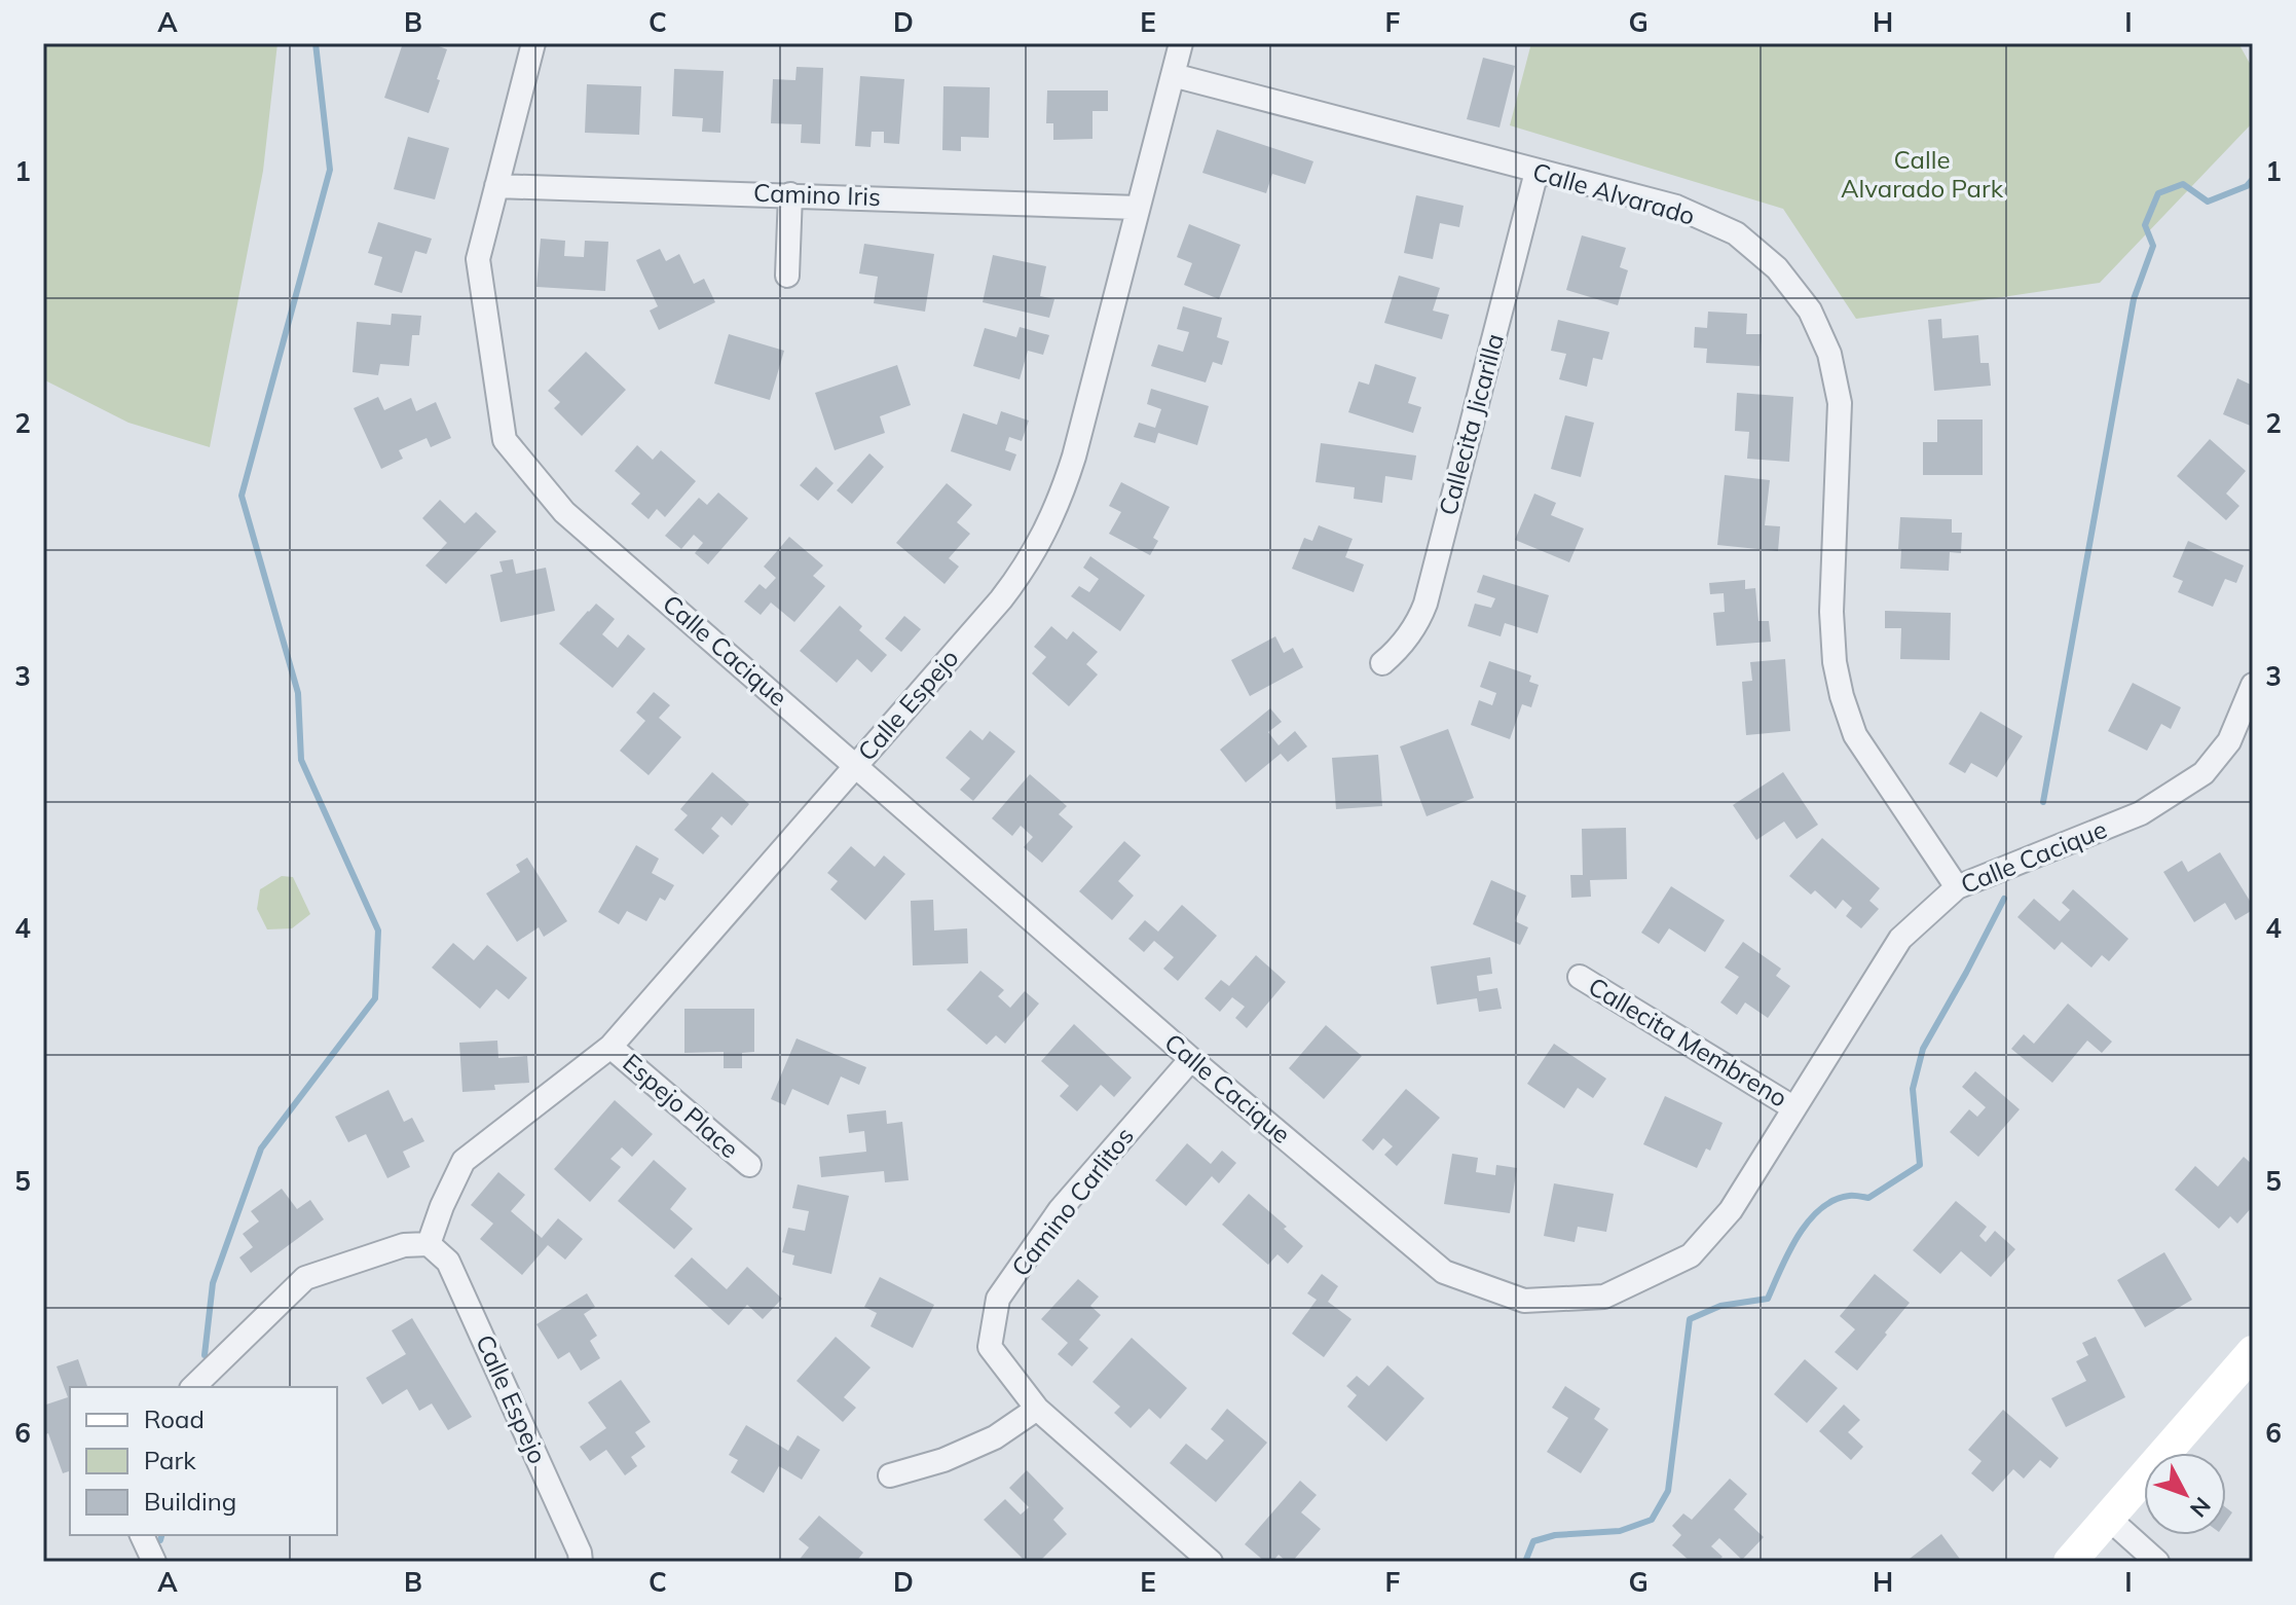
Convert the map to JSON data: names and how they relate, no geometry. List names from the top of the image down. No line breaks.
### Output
{"streets":{"street":["Calle Alvarado","Camino Iris","Callecita Jicarilla","Calle Cacique","Calle Espejo","Callecita Membreno","Espejo Place","Camino Carlitos"]},"crossings":[["Calle Alvarado","Callecita Jicarilla"],["Calle Alvarado","Calle Cacique"],["Calle Alvarado","Calle Espejo"],["Camino Iris","Calle Cacique"],["Camino Iris","Calle Espejo"],["Calle Cacique","Calle Espejo"],["Calle Cacique","Callecita Membreno"],["Calle Cacique","Camino Carlitos"],["Calle Espejo","Espejo Place"]],"parks":["Calle Alvarado Park"],"legend":["Road","Park","Building"],"north":"bottom right","grid":{"columns":["A","B","C","D","E","F","G","H","I"],"rows":["1","2","3","4","5","6"]}}
